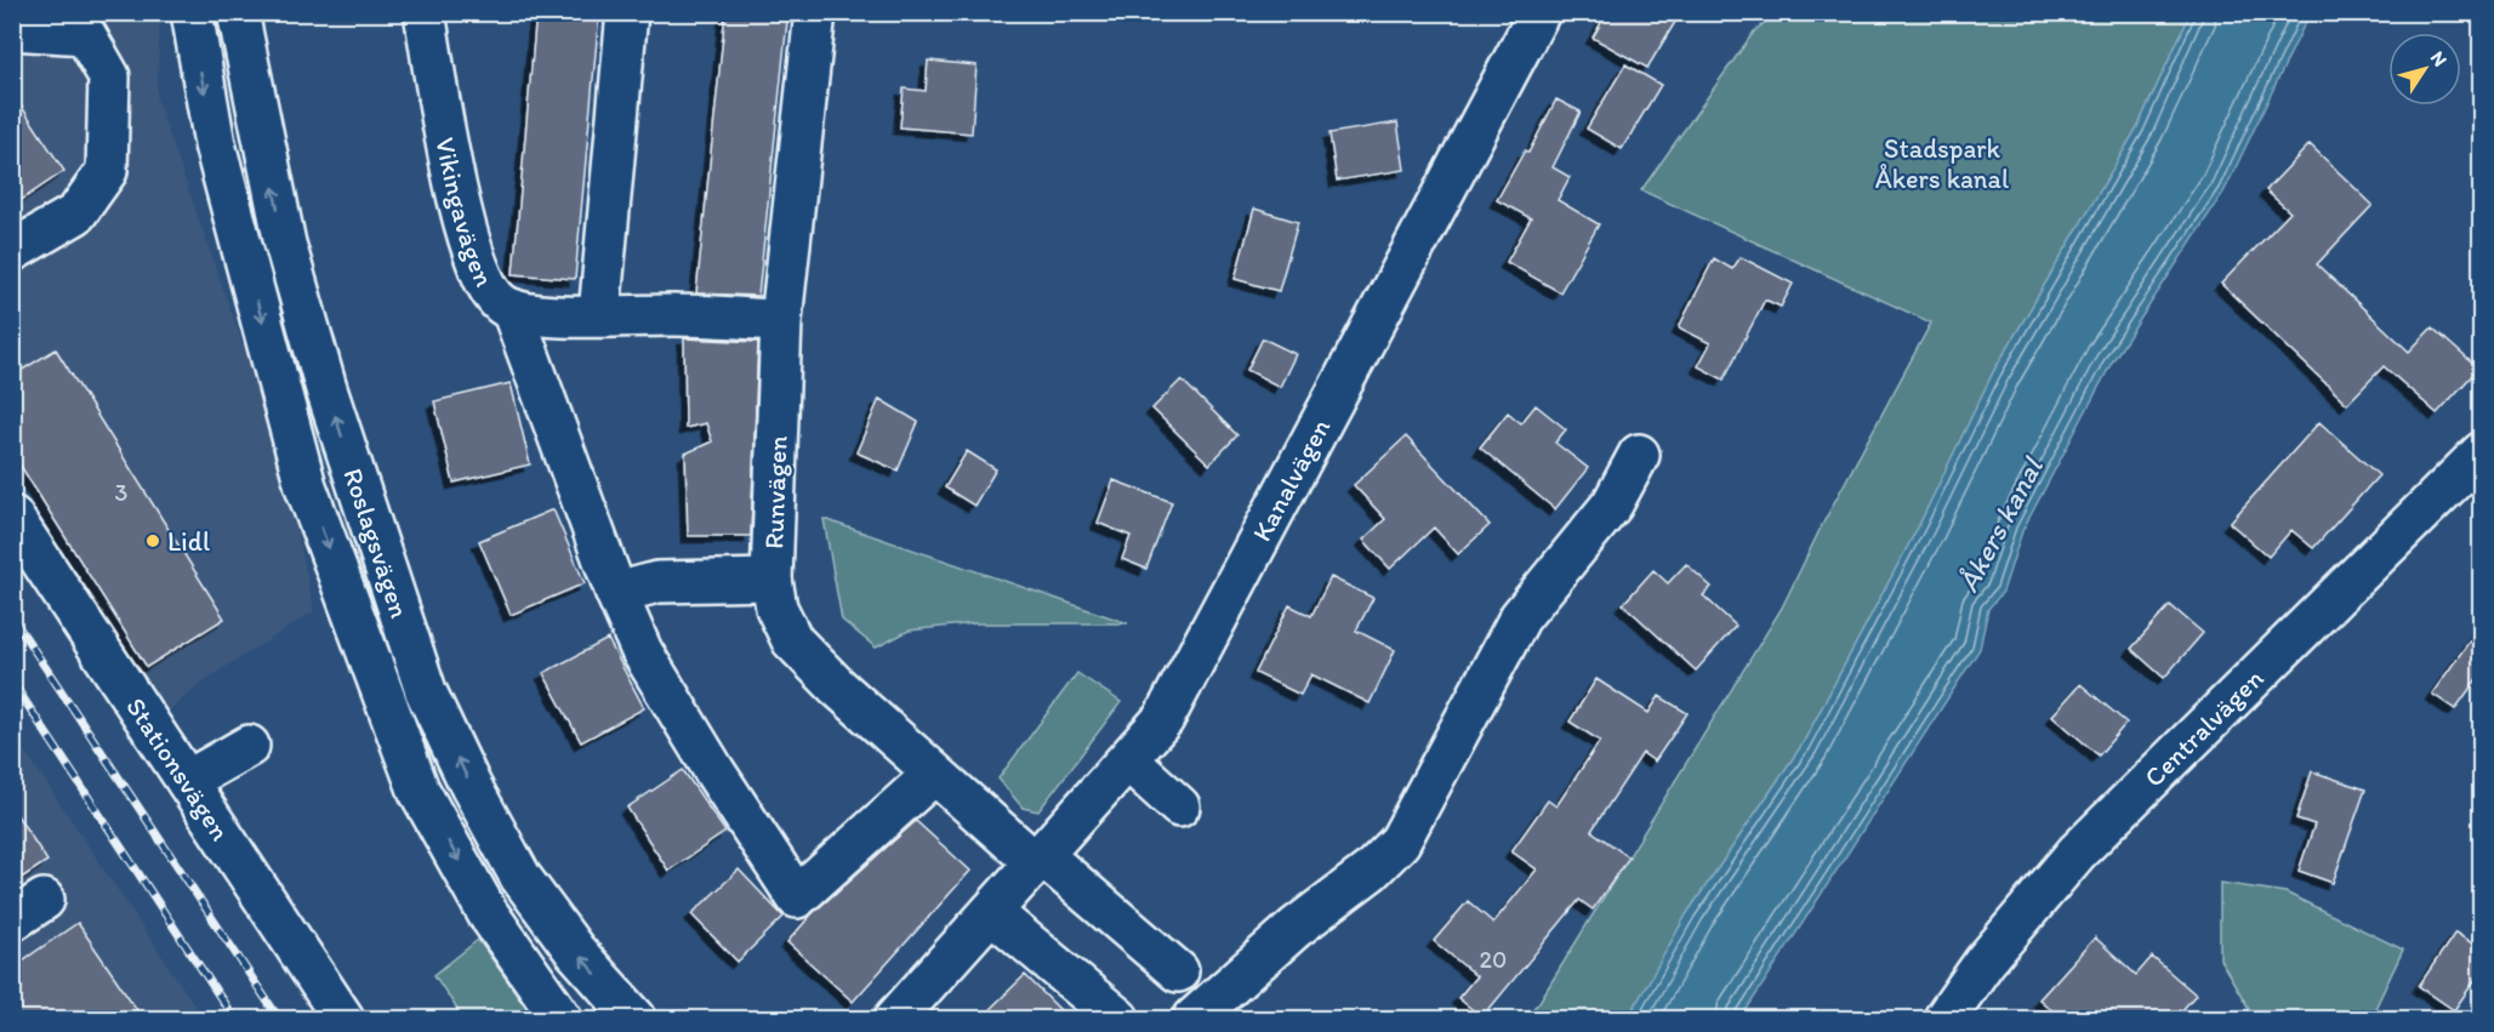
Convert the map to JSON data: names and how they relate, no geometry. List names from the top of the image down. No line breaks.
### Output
{"streets":{"street":["Vikingavägen","Kanalvägen","Runvägen","Roslagsvägen","Centralvägen","Stationsvägen"]},"crossings":[["Vikingavägen","Runvägen"],["Kanalvägen","Runvägen"]],"water":["Åkers kanal"],"parks":["Stadspark Åkers kanal"],"places":["Lidl"],"house_numbers":["3","20"],"north":"top right"}
